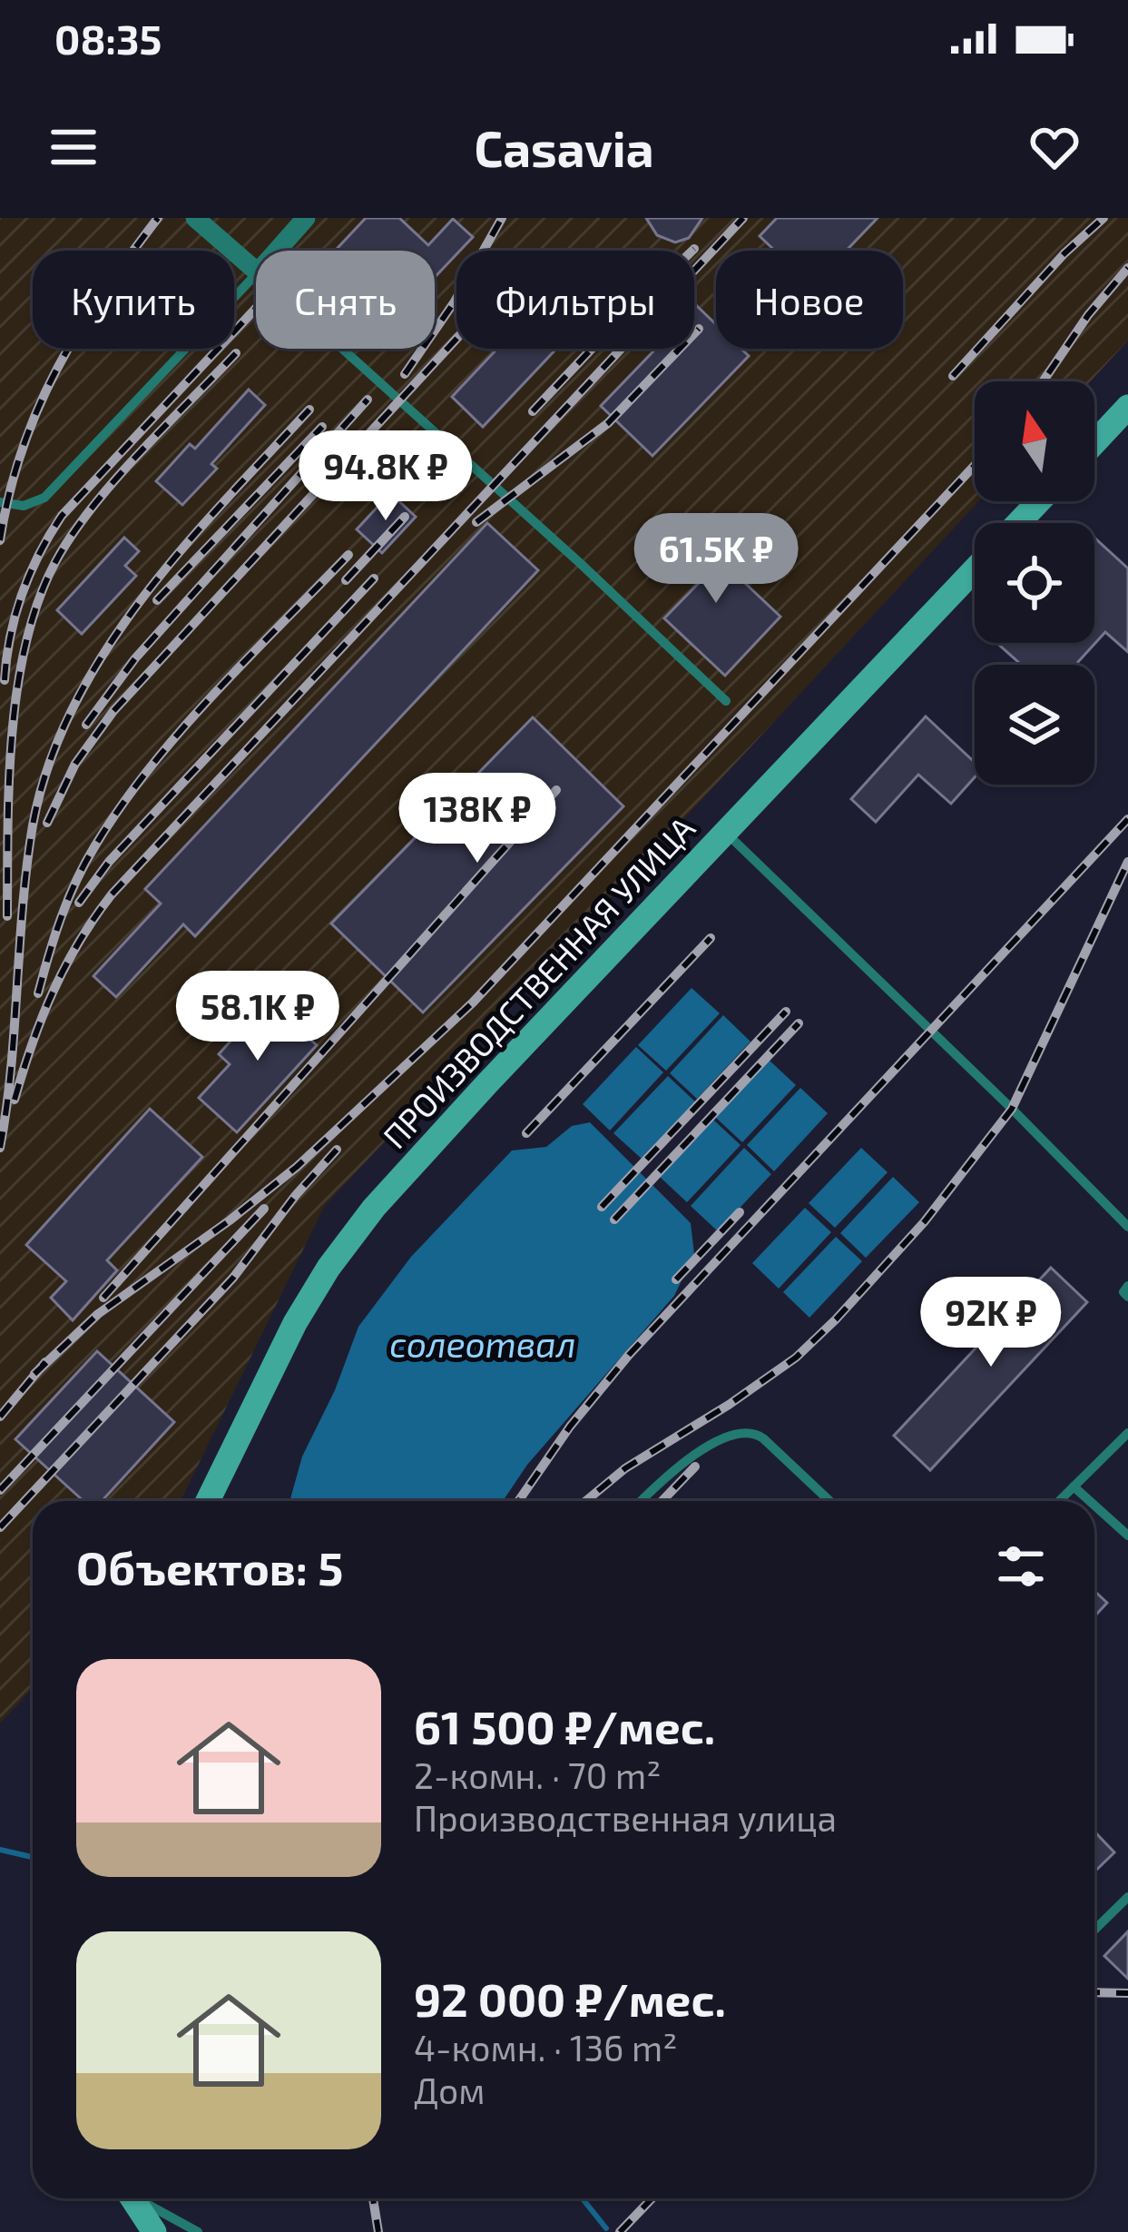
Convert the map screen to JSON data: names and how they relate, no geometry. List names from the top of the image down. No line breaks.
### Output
{"streets":{"main road":["ПРОИЗВОДСТВЕННАЯ УЛИЦА"]},"water":["солеотвал"],"north":"top","page":{"status":"08:35","header":"Casavia","chip":["Купить","Снять","Фильтры","Новое"],"price":["94.8K ₽","61.5K ₽","138K ₽","58.1K ₽","92K ₽"],"heading":"Объектов: 5","list":[{"name":"61 500 ₽/мес.","note":"2-комн. · 70 m² · Производственная улица"},{"name":"92 000 ₽/мес.","note":"4-комн. · 136 m² · Дом"}]}}
